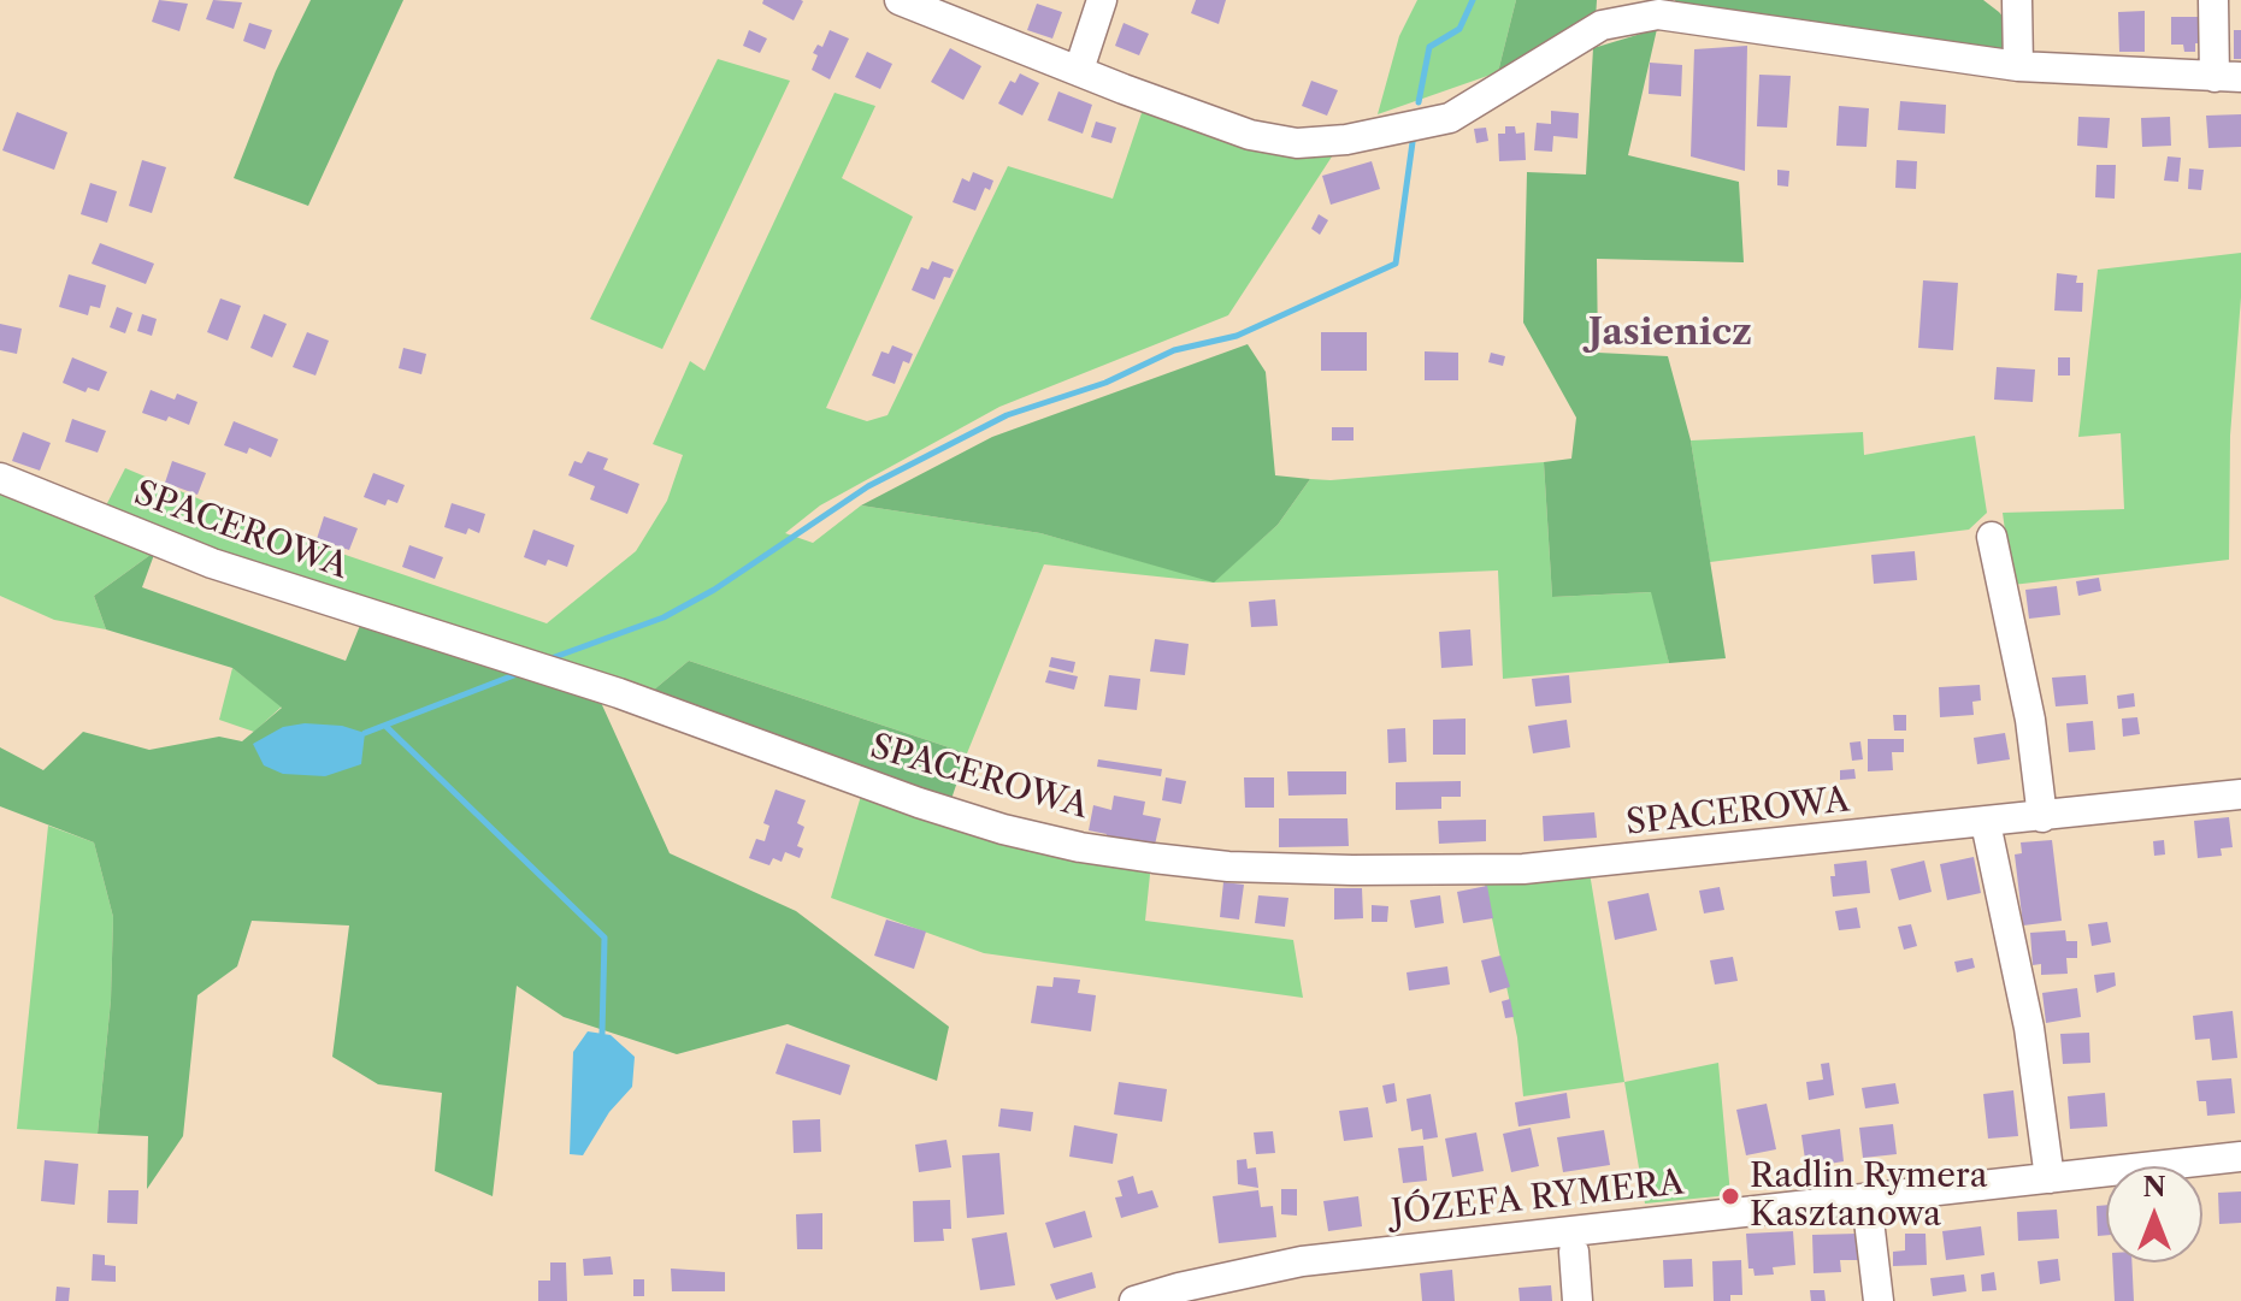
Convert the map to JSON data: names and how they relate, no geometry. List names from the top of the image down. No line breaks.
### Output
{"streets":{"street":["SPACEROWA","JÓZEFA RYMERA"]},"districts":["Jasienicz"],"places":["Radlin Rymera Kasztanowa"],"north":"top"}
